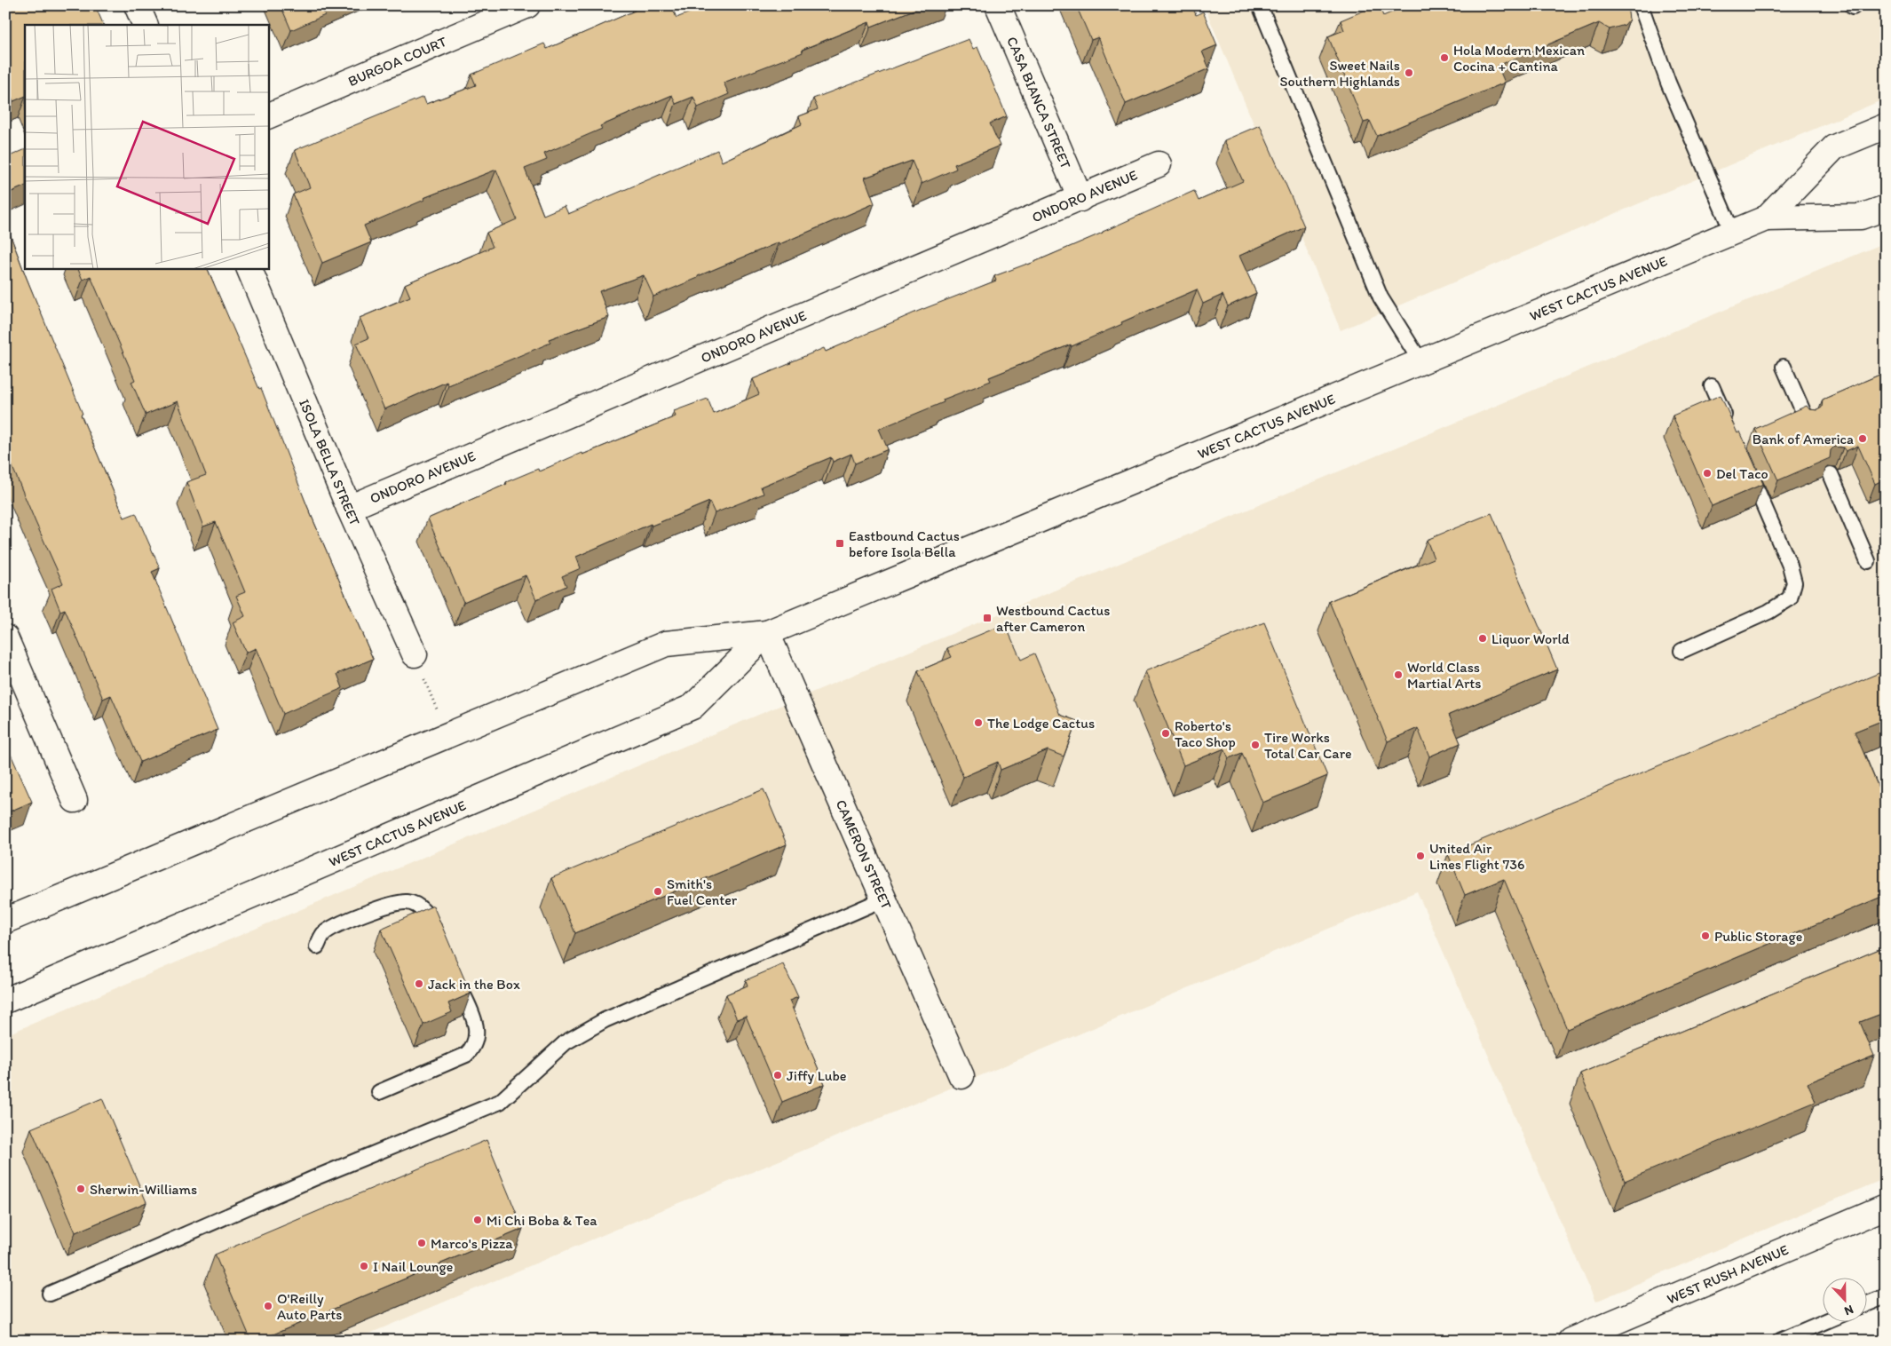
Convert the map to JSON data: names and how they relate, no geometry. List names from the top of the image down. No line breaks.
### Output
{"streets":{"main road":["BURGOA COURT","CASA BIANCA STREET","ONDORO AVENUE","WEST CACTUS AVENUE","ISOLA BELLA STREET","CAMERON STREET","WEST RUSH AVENUE"]},"crossings":[["CASA BIANCA STREET","ONDORO AVENUE"],["ONDORO AVENUE","ISOLA BELLA STREET"],["WEST CACTUS AVENUE","CAMERON STREET"]],"places":{"other":["Hola Modern Mexican Cocina + Cantina","Sweet Nails Southern Highlands","Bank of America","Del Taco","Liquor World","World Class Martial Arts","The Lodge Cactus","Roberto's Taco Shop","Tire Works Total Car Care","United Air Lines Flight 736","Smith's Fuel Center","Public Storage","Jack in the Box","Jiffy Lube","Sherwin-Williams","Mi Chi Boba & Tea","Marco's Pizza","I Nail Lounge","O'Reilly Auto Parts"],"transit":["Eastbound Cactus before Isola Bella","Westbound Cactus after Cameron"]},"north":"bottom"}
